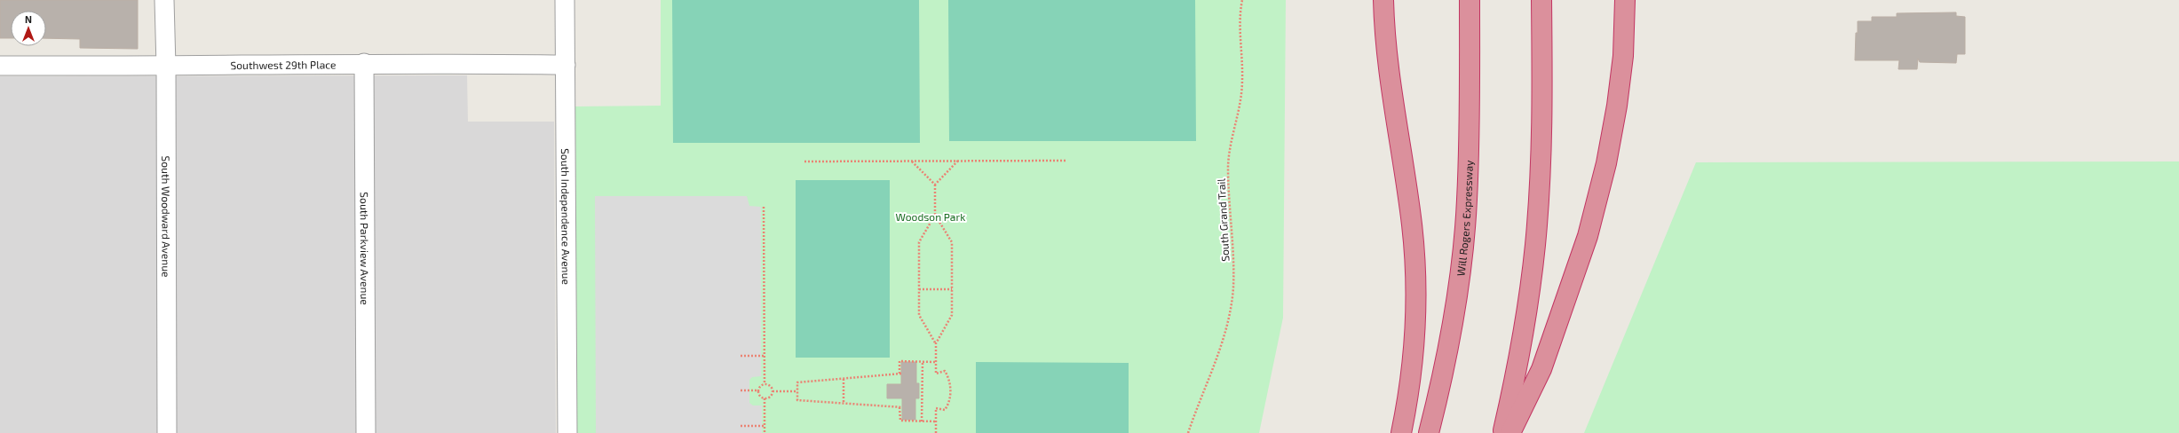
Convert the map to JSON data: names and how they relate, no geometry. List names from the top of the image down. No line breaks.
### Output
{"streets":{"highway":["Will Rogers Expressway"],"street":["Southwest 29th Place","South Woodward Avenue","South Independence Avenue","South Parkview Avenue"],"path":["South Grand Trail"]},"crossings":[["Southwest 29th Place","South Woodward Avenue"],["Southwest 29th Place","South Independence Avenue"],["Southwest 29th Place","South Parkview Avenue"]],"parks":["Woodson Park"],"north":"top"}
